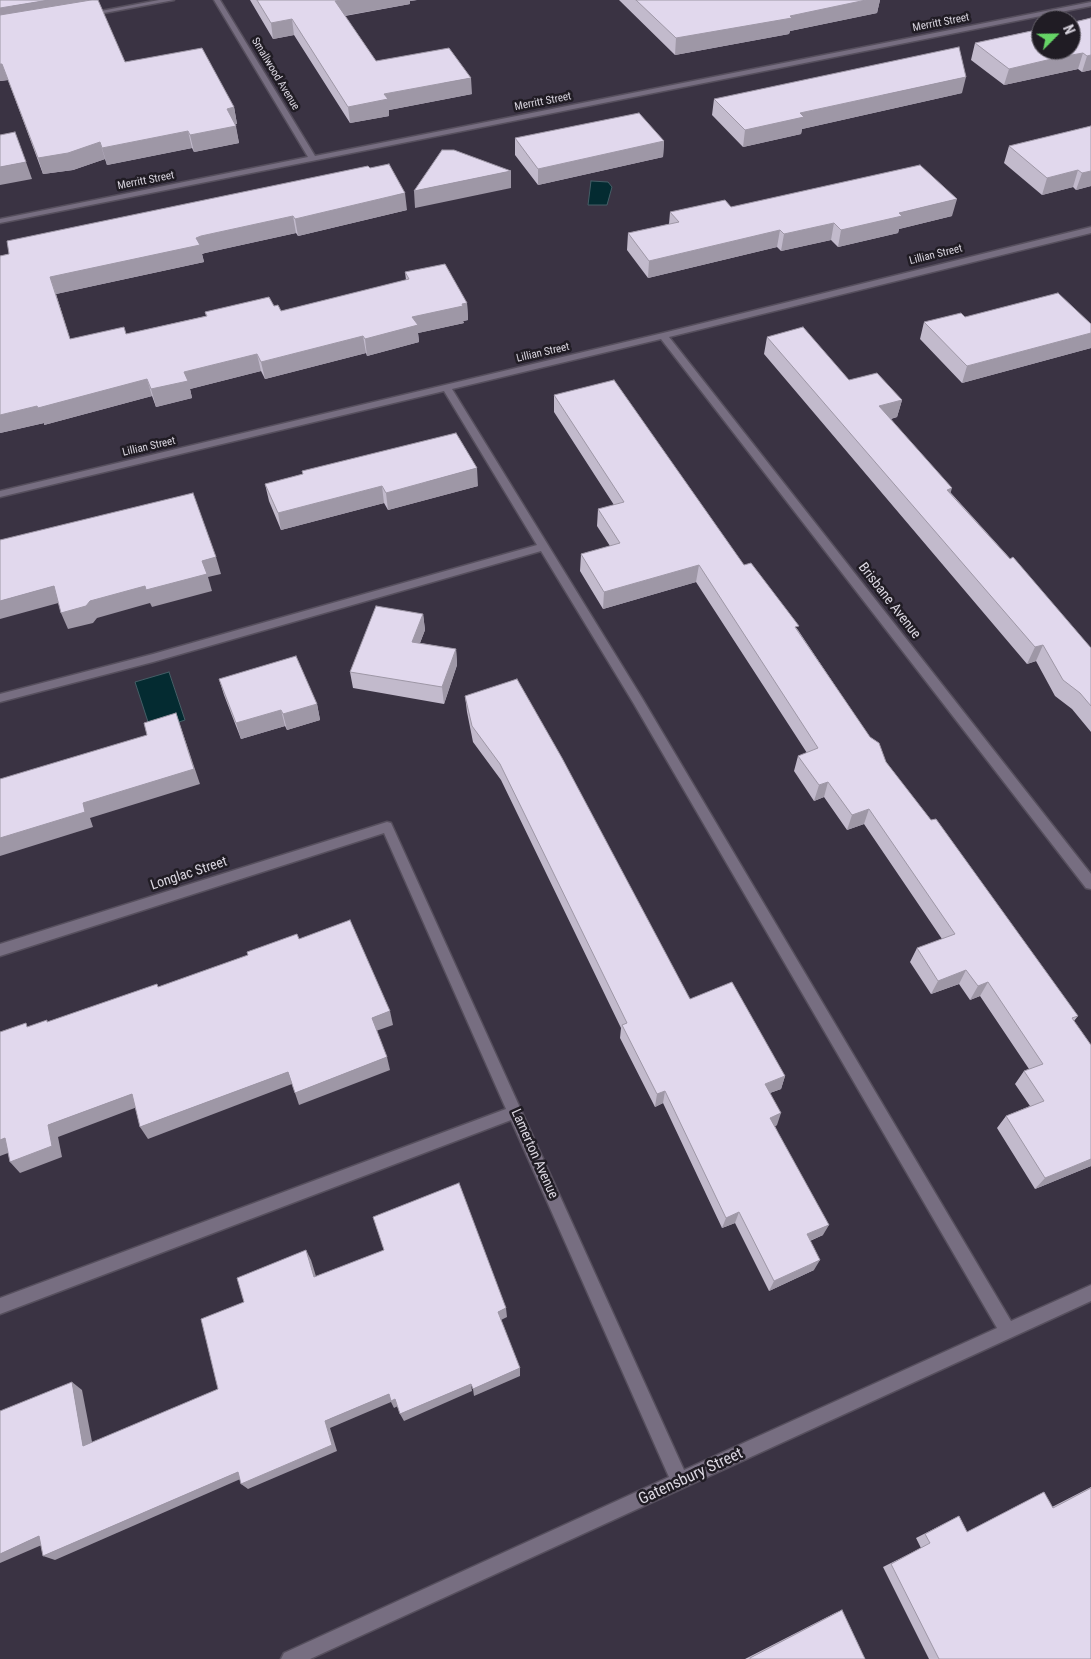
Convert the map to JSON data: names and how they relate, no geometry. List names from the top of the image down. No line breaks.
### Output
{"streets":{"street":["Merritt Street","Smallwood Avenue","Lillian Street","Brisbane Avenue","Longlac Street","Lamerton Avenue","Gatensbury Street"]},"crossings":[["Merritt Street","Smallwood Avenue"],["Lillian Street","Brisbane Avenue"],["Longlac Street","Lamerton Avenue"],["Lamerton Avenue","Gatensbury Street"]],"north":"top right"}
